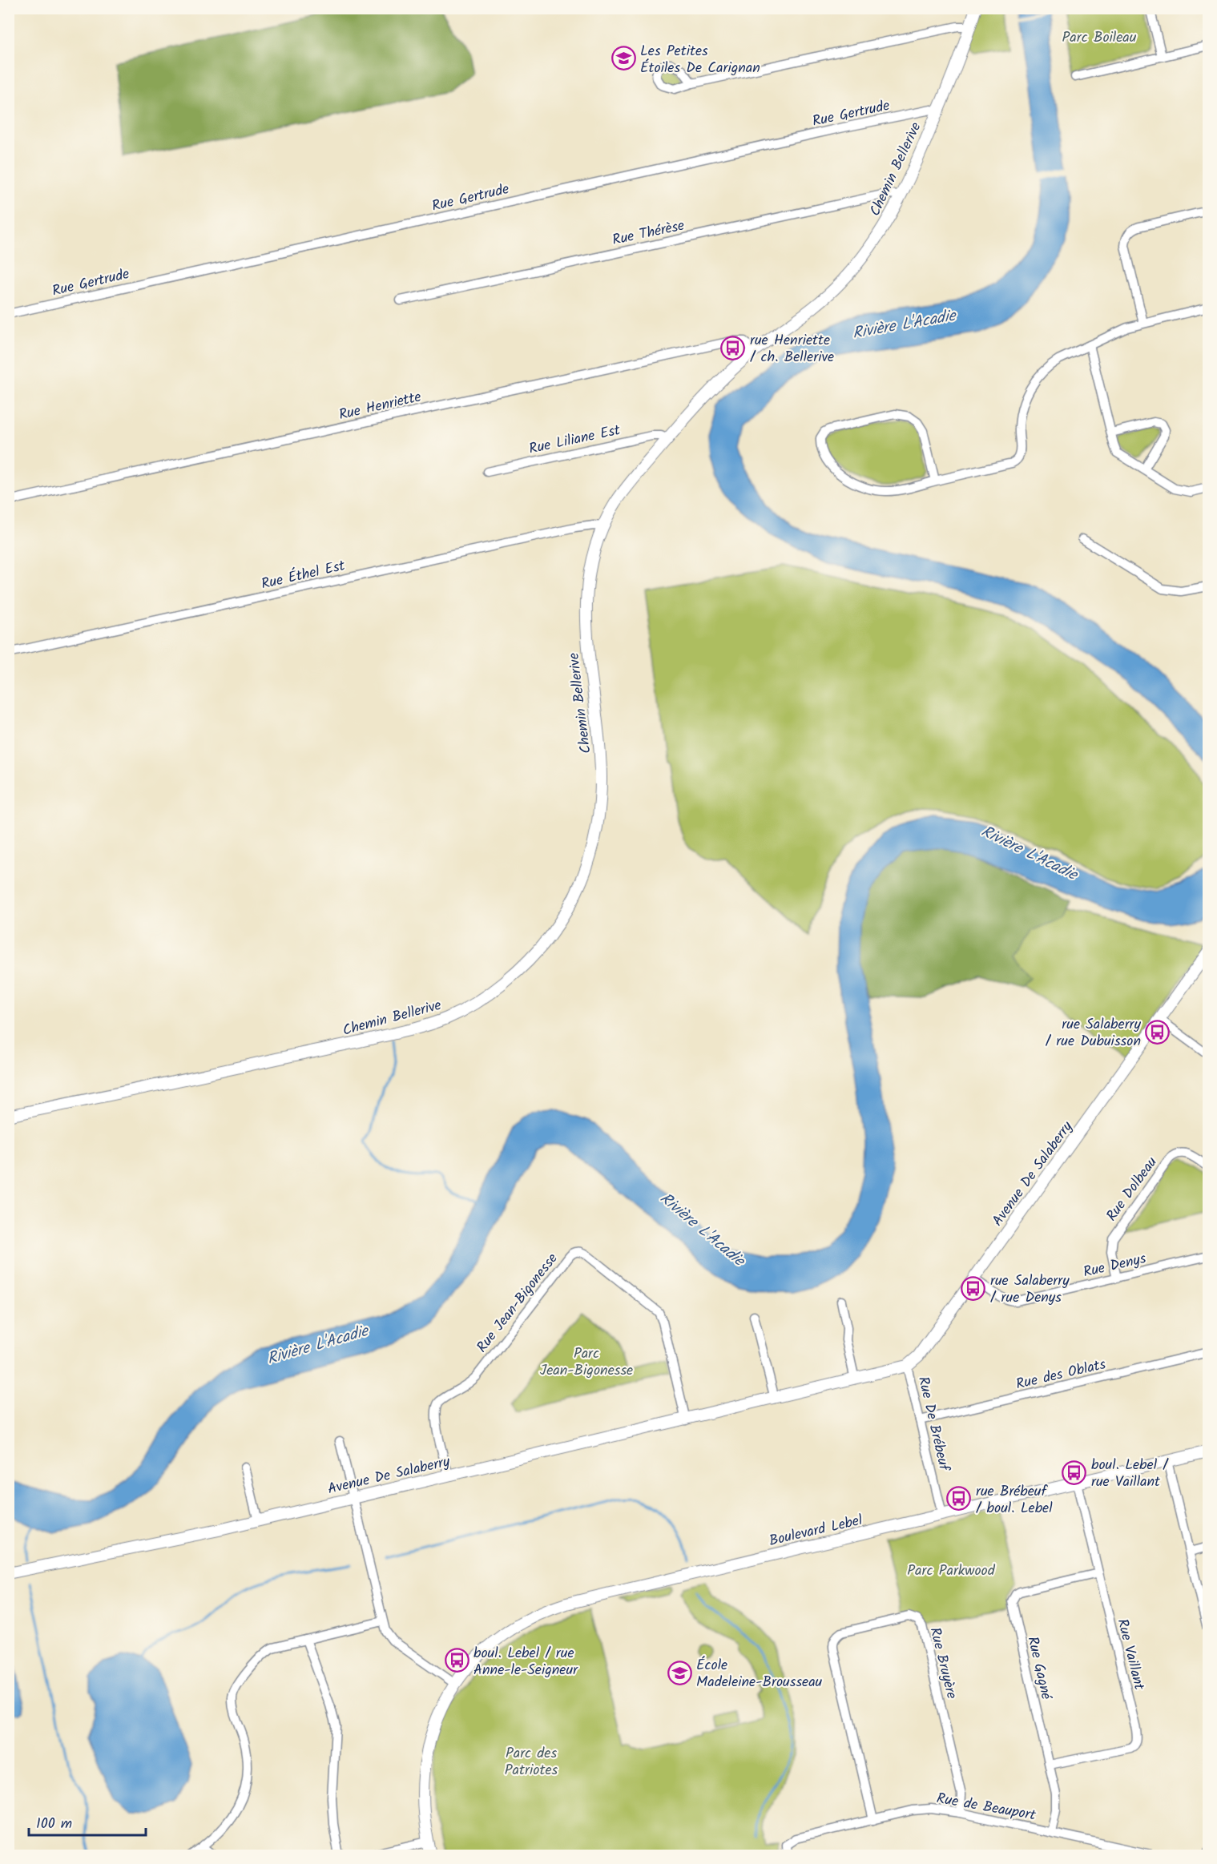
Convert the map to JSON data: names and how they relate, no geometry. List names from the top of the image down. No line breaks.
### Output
{"streets":{"street":["Rue Gertrude","Chemin Bellerive","Rue Thérèse","Rue Henriette","Rue Liliane Est","Rue Éthel Est","Avenue De Salaberry","Rue Dolbeau","Rue Denys","Rue Jean-Bigonesse","Rue des Oblats","Rue De Brébeuf","Boulevard Lebel","Rue Vaillant","Rue Bruyère","Rue Gagné","Rue de Beauport"]},"crossings":[["Rue Gertrude","Chemin Bellerive"],["Chemin Bellerive","Rue Thérèse"],["Chemin Bellerive","Rue Henriette"],["Chemin Bellerive","Rue Liliane Est"],["Chemin Bellerive","Rue Éthel Est"],["Avenue De Salaberry","Rue Denys"],["Avenue De Salaberry","Rue Jean-Bigonesse"],["Avenue De Salaberry","Rue De Brébeuf"],["Rue Dolbeau","Rue Denys"],["Rue des Oblats","Rue De Brébeuf"],["Rue De Brébeuf","Boulevard Lebel"],["Boulevard Lebel","Rue Vaillant"],["Rue Vaillant","Rue Gagné"],["Rue Bruyère","Rue de Beauport"],["Rue Gagné","Rue de Beauport"]],"water":["Rivière L'Acadie"],"parks":["Parc Boileau","Parc Jean-Bigonesse","Parc Parkwood","Parc des Patriotes"],"places":{"school or university":["Les Petites Étoiles De Carignan","École Madeleine-Brousseau"],"bus stop":["rue Henriette / ch. Bellerive","rue Salaberry / rue Dubuisson","rue Salaberry / rue Denys","boul. Lebel / rue Vaillant","rue Brébeuf / boul. Lebel","boul. Lebel / rue Anne-le-Seigneur"]},"scale_bar":"100 m"}
